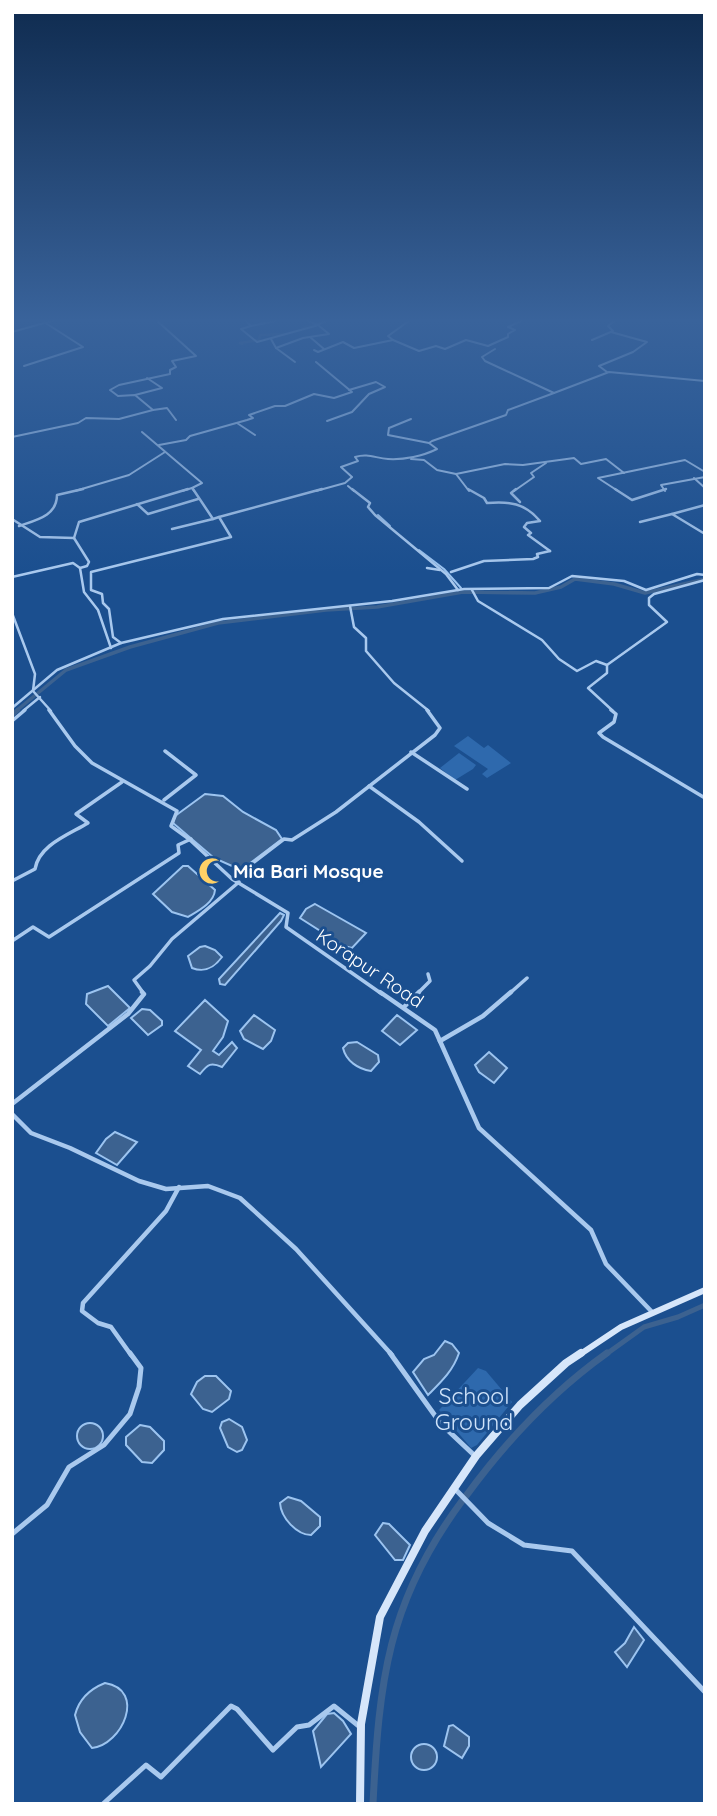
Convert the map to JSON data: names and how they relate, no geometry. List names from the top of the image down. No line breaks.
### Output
{"streets":{"street":["Korapur Road"]},"parks":["School Ground"],"places":{"mosque":["Mia Bari Mosque"]}}
